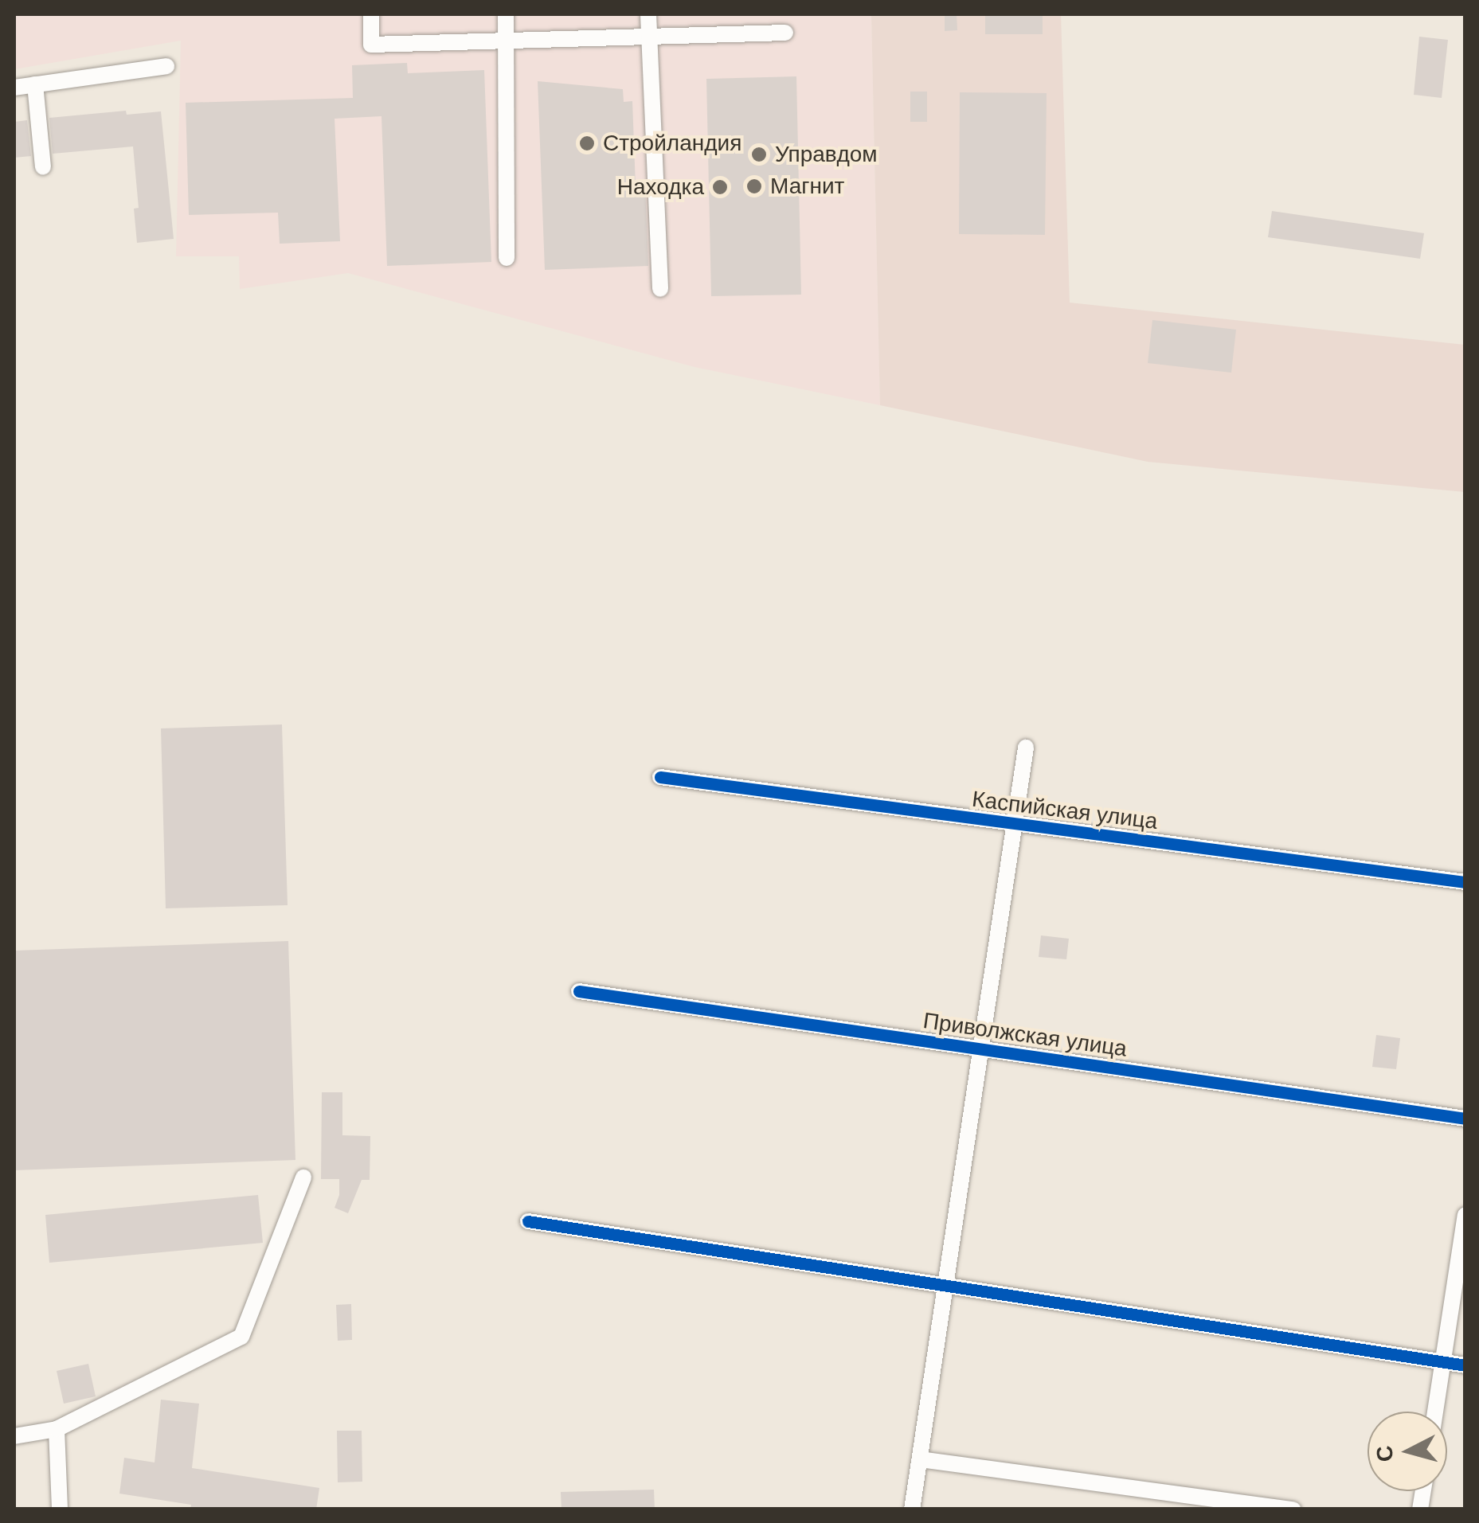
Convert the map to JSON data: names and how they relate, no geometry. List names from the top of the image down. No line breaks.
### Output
{"streets":{"street":["Каспийская улица","Приволжская улица"]},"places":["Стройландия","Управдом","Магнит","Находка"],"north":"left"}
